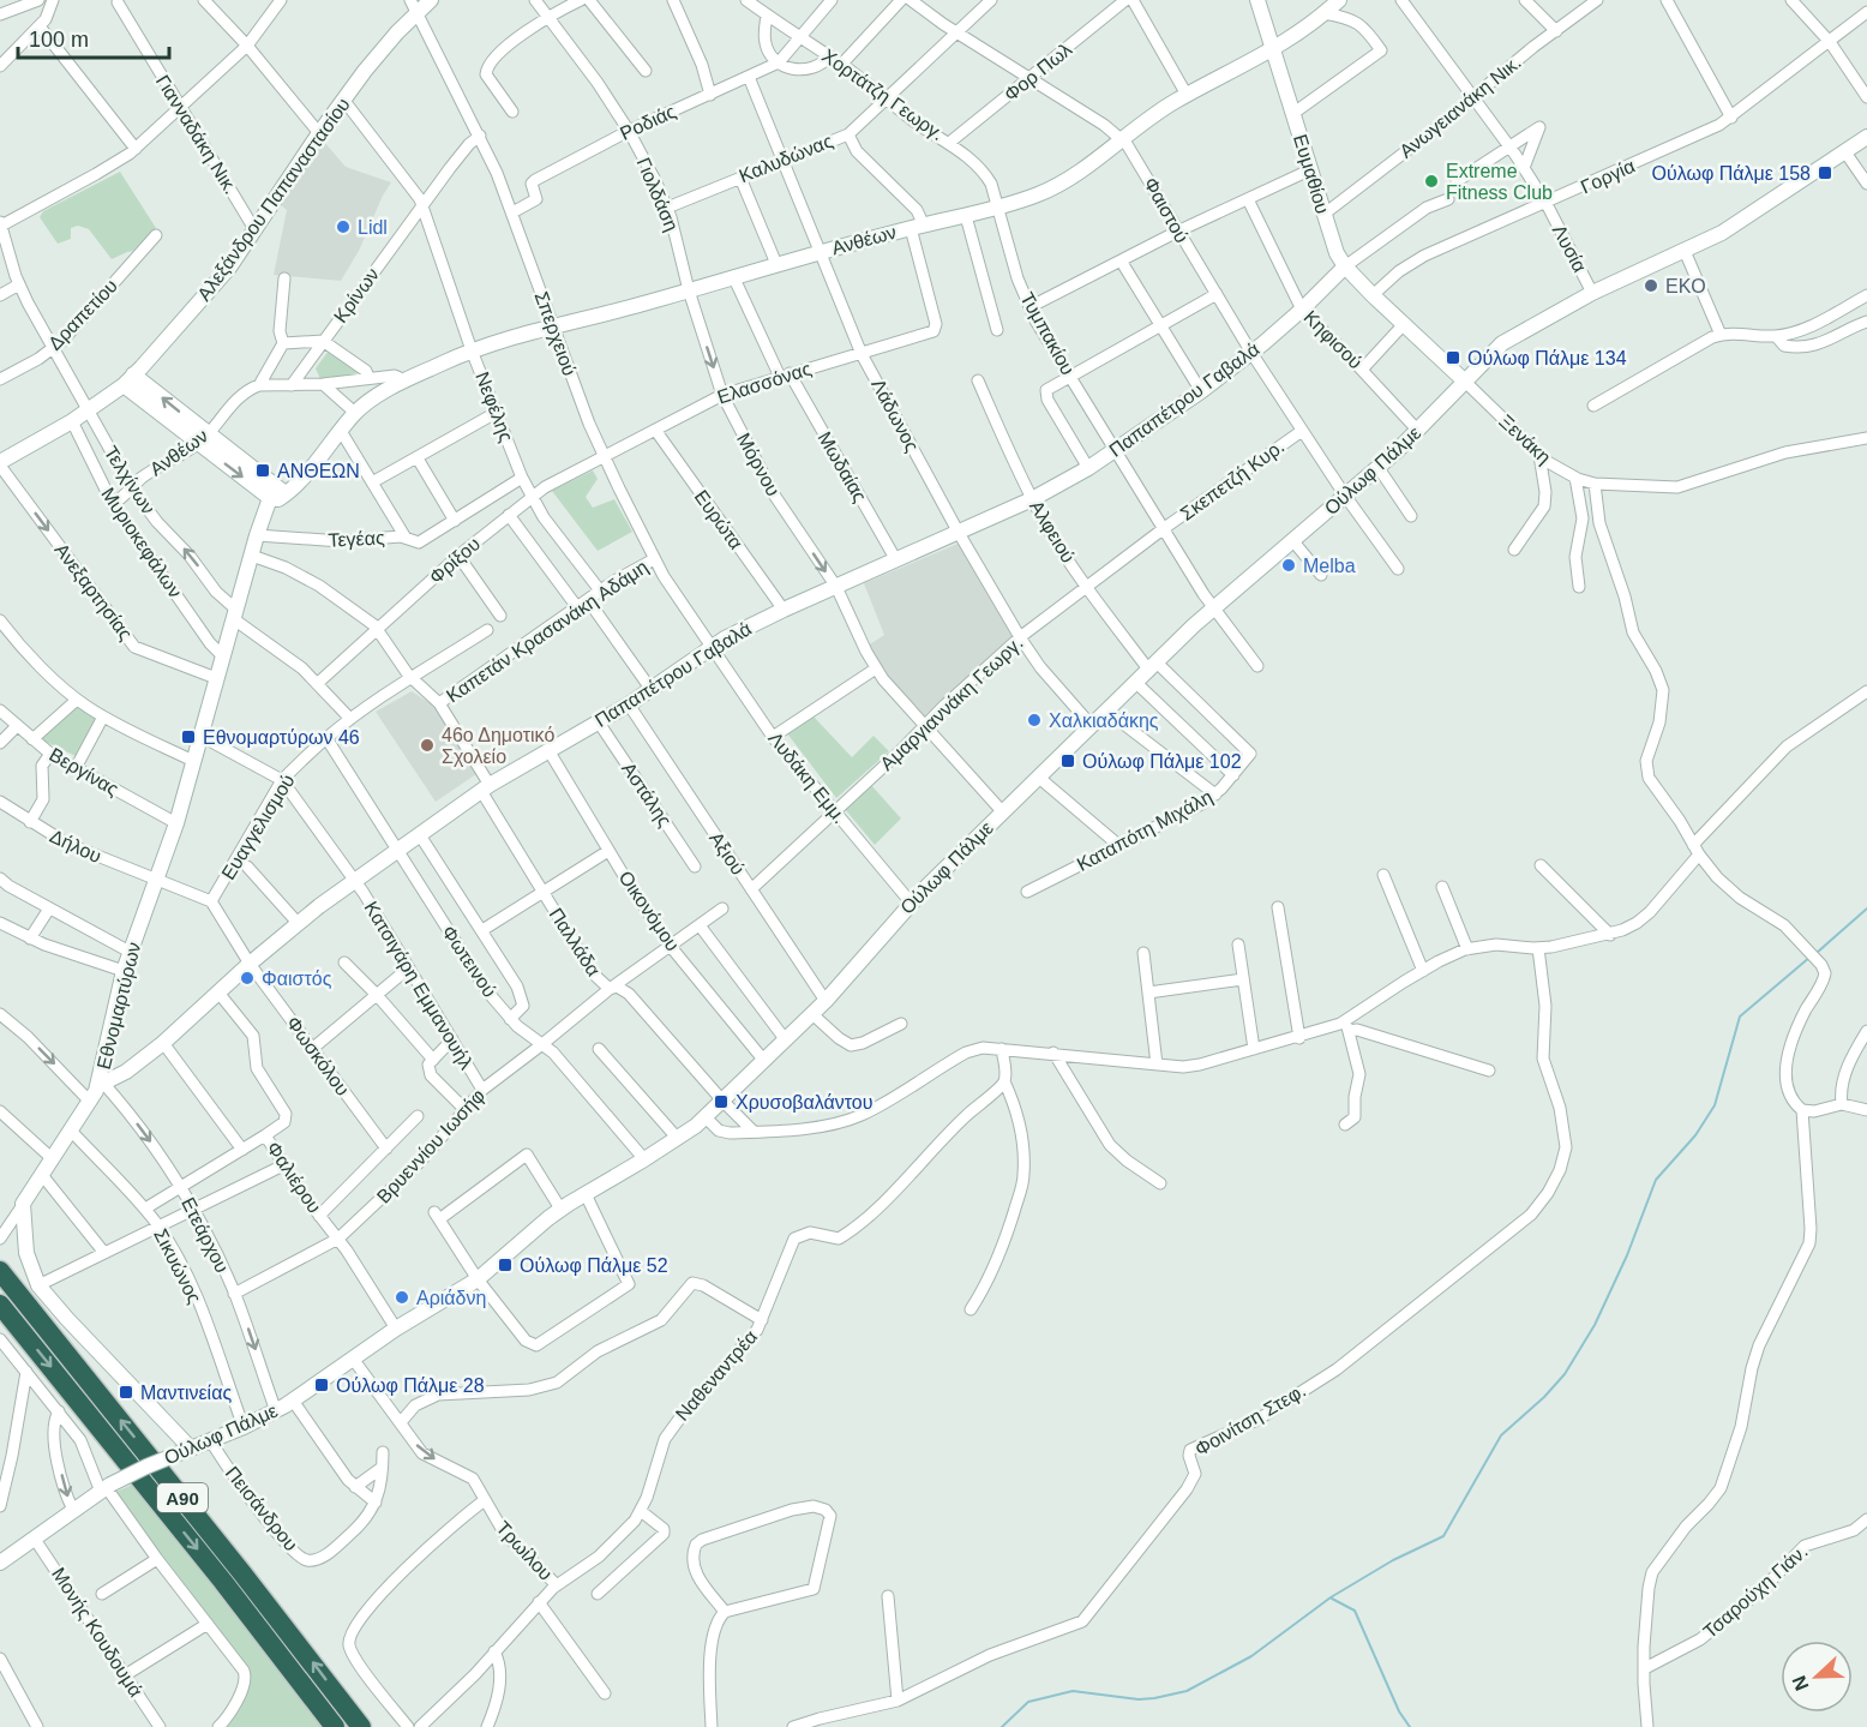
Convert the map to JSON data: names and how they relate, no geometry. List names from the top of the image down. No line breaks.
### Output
{"streets":{"highway":["Α90"],"street":["Φορ Πωλ","Χορτάτζη Γεωργ.","Ανωγειανάκη Νικ.","Ροδιάς","Γιανναδάκη Νικ.","Καλυδώνας","Ευμαθίου","Γοργία","Γιολδάση","Αλεξάνδρου Παπαναστασίου","Φαιστού","Ανθέων","Λυσία","Κρίνων","Δραπετίου","Σπερχειού","Τυμπακίου","Κηφισού","Ελασσόνας","Παπαπέτρου Γαβαλά","Νεφέλης","Λάδωνος","Ξενάκη","Μόρνου","Μωδαίας","Ούλωφ Πάλμε","Τελχίνων","Σκεπετζή Κυρ.","Ευρώτα","Αλφειού","Τεγέας","Μυριοκεφάλων","Φρίξου","Ανεξαρτησίας","Καπετάν Κρασανάκη Αδάμη","Αμαργιαννάκη Γεωργ.","Βεργίνας","Λυδάκη Εμμ.","Αστάλης","Ευαγγελισμού","Καταπότη Μιχάλη","Δήλου","Αξιού","Οικονόμου","Παλλάδα","Φωτεινού","Κατσιγάρη Εμμανουήλ","Εθνομαρτύρων","Φωσκόλου","Βρυεννίου Ιωσήφ","Φαλιέρου","Ετεάρχου","Σικυώνος","Ναθεναντρέα","Φοινίτση Στεφ.","Πεισάνδρου","Τρωίλου","Τσαρούχη Γιάν.","Μονής Κουδουμά"]},"crossings":[["Φορ Πωλ","Χορτάτζη Γεωργ."],["Φορ Πωλ","Φαιστού"],["Χορτάτζη Γεωργ.","Ροδιάς"],["Χορτάτζη Γεωργ.","Καλυδώνας"],["Χορτάτζη Γεωργ.","Ανθέων"],["Χορτάτζη Γεωργ.","Τυμπακίου"],["Ανωγειανάκη Νικ.","Ευμαθίου"],["Ανωγειανάκη Νικ.","Λυσία"],["Ροδιάς","Γιολδάση"],["Ροδιάς","Σπερχειού"],["Ροδιάς","Λάδωνος"],["Γιανναδάκη Νικ.","Αλεξάνδρου Παπαναστασίου"],["Καλυδώνας","Γιολδάση"],["Καλυδώνας","Φαιστού"],["Καλυδώνας","Λάδωνος"],["Ευμαθίου","Γοργία"],["Ευμαθίου","Ανθέων"],["Ευμαθίου","Παπαπέτρου Γαβαλά"],["Ευμαθίου","Ξενάκη"],["Ευμαθίου","Ούλωφ Πάλμε"],["Γοργία","Λυσία"],["Γιολδάση","Ανθέων"],["Γιολδάση","Μόρνου"],["Αλεξάνδρου Παπαναστασίου","Σπερχειού"],["Αλεξάνδρου Παπαναστασίου","Νεφέλης"],["Αλεξάνδρου Παπαναστασίου","Τελχίνων"],["Αλεξάνδρου Παπαναστασίου","Μυριοκεφάλων"],["Αλεξάνδρου Παπαναστασίου","Ανεξαρτησίας"],["Φαιστού","Ανθέων"],["Φαιστού","Παπαπέτρου Γαβαλά"],["Φαιστού","Ούλωφ Πάλμε"],["Φαιστού","Σκεπετζή Κυρ."],["Ανθέων","Σπερχειού"],["Ανθέων","Τυμπακίου"],["Ανθέων","Ελασσόνας"],["Ανθέων","Νεφέλης"],["Ανθέων","Λάδωνος"],["Ανθέων","Μόρνου"],["Ανθέων","Μωδαίας"],["Ανθέων","Τελχίνων"],["Ανθέων","Μυριοκεφάλων"],["Ανθέων","Εθνομαρτύρων"],["Λυσία","Ούλωφ Πάλμε"],["Κρίνων","Νεφέλης"],["Δραπετίου","Τελχίνων"],["Σπερχειού","Ελασσόνας"],["Σπερχειού","Παπαπέτρου Γαβαλά"],["Σπερχειού","Φρίξου"],["Σπερχειού","Καπετάν Κρασανάκη Αδάμη"],["Σπερχειού","Λυδάκη Εμμ."],["Τυμπακίου","Παπαπέτρου Γαβαλά"],["Τυμπακίου","Ούλωφ Πάλμε"],["Τυμπακίου","Σκεπετζή Κυρ."],["Τυμπακίου","Αμαργιαννάκη Γεωργ."],["Κηφισού","Παπαπέτρου Γαβαλά"],["Κηφισού","Ούλωφ Πάλμε"],["Ελασσόνας","Λάδωνος"],["Ελασσόνας","Μόρνου"],["Ελασσόνας","Μωδαίας"],["Ελασσόνας","Ευρώτα"],["Ελασσόνας","Φρίξου"],["Παπαπέτρου Γαβαλά","Λάδωνος"],["Παπαπέτρου Γαβαλά","Μόρνου"],["Παπαπέτρου Γαβαλά","Μωδαίας"],["Παπαπέτρου Γαβαλά","Ευρώτα"],["Παπαπέτρου Γαβαλά","Αλφειού"],["Παπαπέτρου Γαβαλά","Λυδάκη Εμμ."],["Παπαπέτρου Γαβαλά","Αστάλης"],["Παπαπέτρου Γαβαλά","Αξιού"],["Παπαπέτρου Γαβαλά","Οικονόμου"],["Παπαπέτρου Γαβαλά","Παλλάδα"],["Παπαπέτρου Γαβαλά","Φωτεινού"],["Παπαπέτρου Γαβαλά","Κατσιγάρη Εμμανουήλ"],["Παπαπέτρου Γαβαλά","Εθνομαρτύρων"],["Παπαπέτρου Γαβαλά","Φωσκόλου"],["Παπαπέτρου Γαβαλά","Φαλιέρου"],["Παπαπέτρου Γαβαλά","Ετεάρχου"],["Νεφέλης","Τεγέας"],["Νεφέλης","Φρίξου"],["Νεφέλης","Καπετάν Κρασανάκη Αδάμη"],["Λάδωνος","Ούλωφ Πάλμε"],["Λάδωνος","Αμαργιαννάκη Γεωργ."],["Ξενάκη","Ούλωφ Πάλμε"],["Μόρνου","Ούλωφ Πάλμε"],["Μόρνου","Αμαργιαννάκη Γεωργ."],["Ούλωφ Πάλμε","Αλφειού"],["Ούλωφ Πάλμε","Λυδάκη Εμμ."],["Ούλωφ Πάλμε","Αξιού"],["Ούλωφ Πάλμε","Οικονόμου"],["Ούλωφ Πάλμε","Παλλάδα"],["Ούλωφ Πάλμε","Φωτεινού"],["Ούλωφ Πάλμε","Φαλιέρου"],["Ούλωφ Πάλμε","Ετεάρχου"],["Ούλωφ Πάλμε","Σικυώνος"],["Ούλωφ Πάλμε","Πεισάνδρου"],["Ούλωφ Πάλμε","Τρωίλου"],["Ούλωφ Πάλμε","Μονής Κουδουμά"],["Τελχίνων","Φρίξου"],["Τελχίνων","Ευαγγελισμού"],["Τελχίνων","Εθνομαρτύρων"],["Σκεπετζή Κυρ.","Αμαργιαννάκη Γεωργ."],["Αλφειού","Αμαργιαννάκη Γεωργ."],["Αλφειού","Καταπότη Μιχάλη"],["Τεγέας","Εθνομαρτύρων"],["Μυριοκεφάλων","Εθνομαρτύρων"],["Ανεξαρτησίας","Εθνομαρτύρων"],["Αμαργιαννάκη Γεωργ.","Λυδάκη Εμμ."],["Αμαργιαννάκη Γεωργ.","Αξιού"],["Βεργίνας","Εθνομαρτύρων"],["Ευαγγελισμού","Δήλου"],["Ευαγγελισμού","Φωτεινού"],["Ευαγγελισμού","Κατσιγάρη Εμμανουήλ"],["Ευαγγελισμού","Φωσκόλου"],["Δήλου","Εθνομαρτύρων"],["Δήλου","Φωσκόλου"],["Οικονόμου","Βρυεννίου Ιωσήφ"],["Παλλάδα","Βρυεννίου Ιωσήφ"],["Φωτεινού","Βρυεννίου Ιωσήφ"],["Κατσιγάρη Εμμανουήλ","Βρυεννίου Ιωσήφ"],["Εθνομαρτύρων","Ετεάρχου"],["Εθνομαρτύρων","Σικυώνος"],["Βρυεννίου Ιωσήφ","Φαλιέρου"],["Βρυεννίου Ιωσήφ","Ετεάρχου"],["Ναθεναντρέα","Τρωίλου"]],"one_way":["Μόρνου"],"places":{"transit":["Ούλωφ Πάλμε 158","Ούλωφ Πάλμε 134","ΑΝΘΕΩΝ","Εθνομαρτύρων 46","Ούλωφ Πάλμε 102","Χρυσοβαλάντου","Ούλωφ Πάλμε 52","Ούλωφ Πάλμε 28","Μαντινείας"],"other":["Extreme Fitness Club","Lidl","EKO","Melba","Χαλκιαδάκης","46ο Δημοτικό Σχολείο","Φαιστός","Αριάδνη"]},"scale_bar":"100 m","north":"left"}
